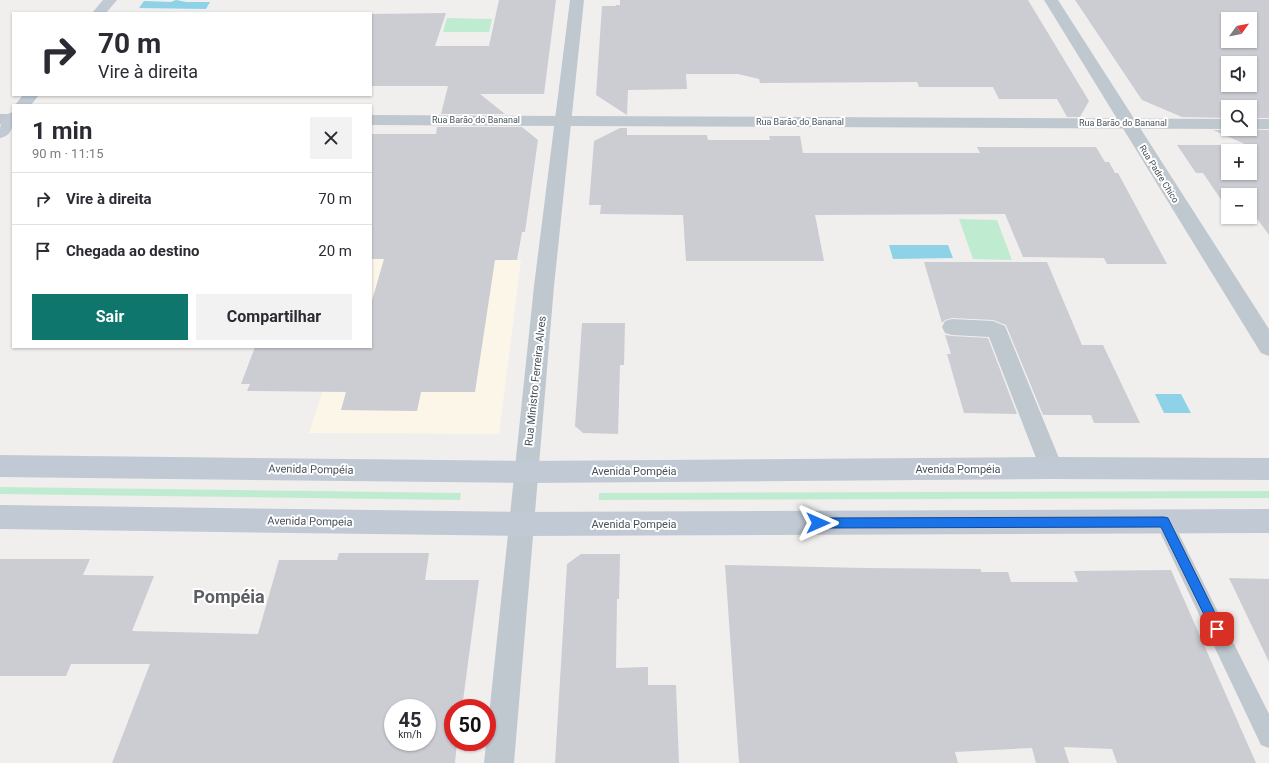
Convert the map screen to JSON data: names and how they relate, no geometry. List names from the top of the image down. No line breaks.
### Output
{"streets":{"main road":["Avenida Pompéia","Avenida Pompeia"],"street":["Rua Barão do Bananal","Rua Padre Chico","Rua Ministro Ferreira Alves"]},"crossings":[["Rua Barão do Bananal","Rua Padre Chico"],["Rua Barão do Bananal","Rua Ministro Ferreira Alves"],["Rua Ministro Ferreira Alves","Avenida Pompéia"],["Rua Ministro Ferreira Alves","Avenida Pompeia"]],"districts":["Pompéia"],"north":"top right","page":{"map_buttons":["+","−"],"turn":["70 m","Vire à direita"],"heading":["1 min","90 m · 11:15"],"list":[{"name":"Vire à direita","value":"70 m"},{"name":"Chegada ao destino","value":"20 m"}],"buttons":["Sair","Compartilhar"],"speed":"45 km/h","limit":"50"}}
